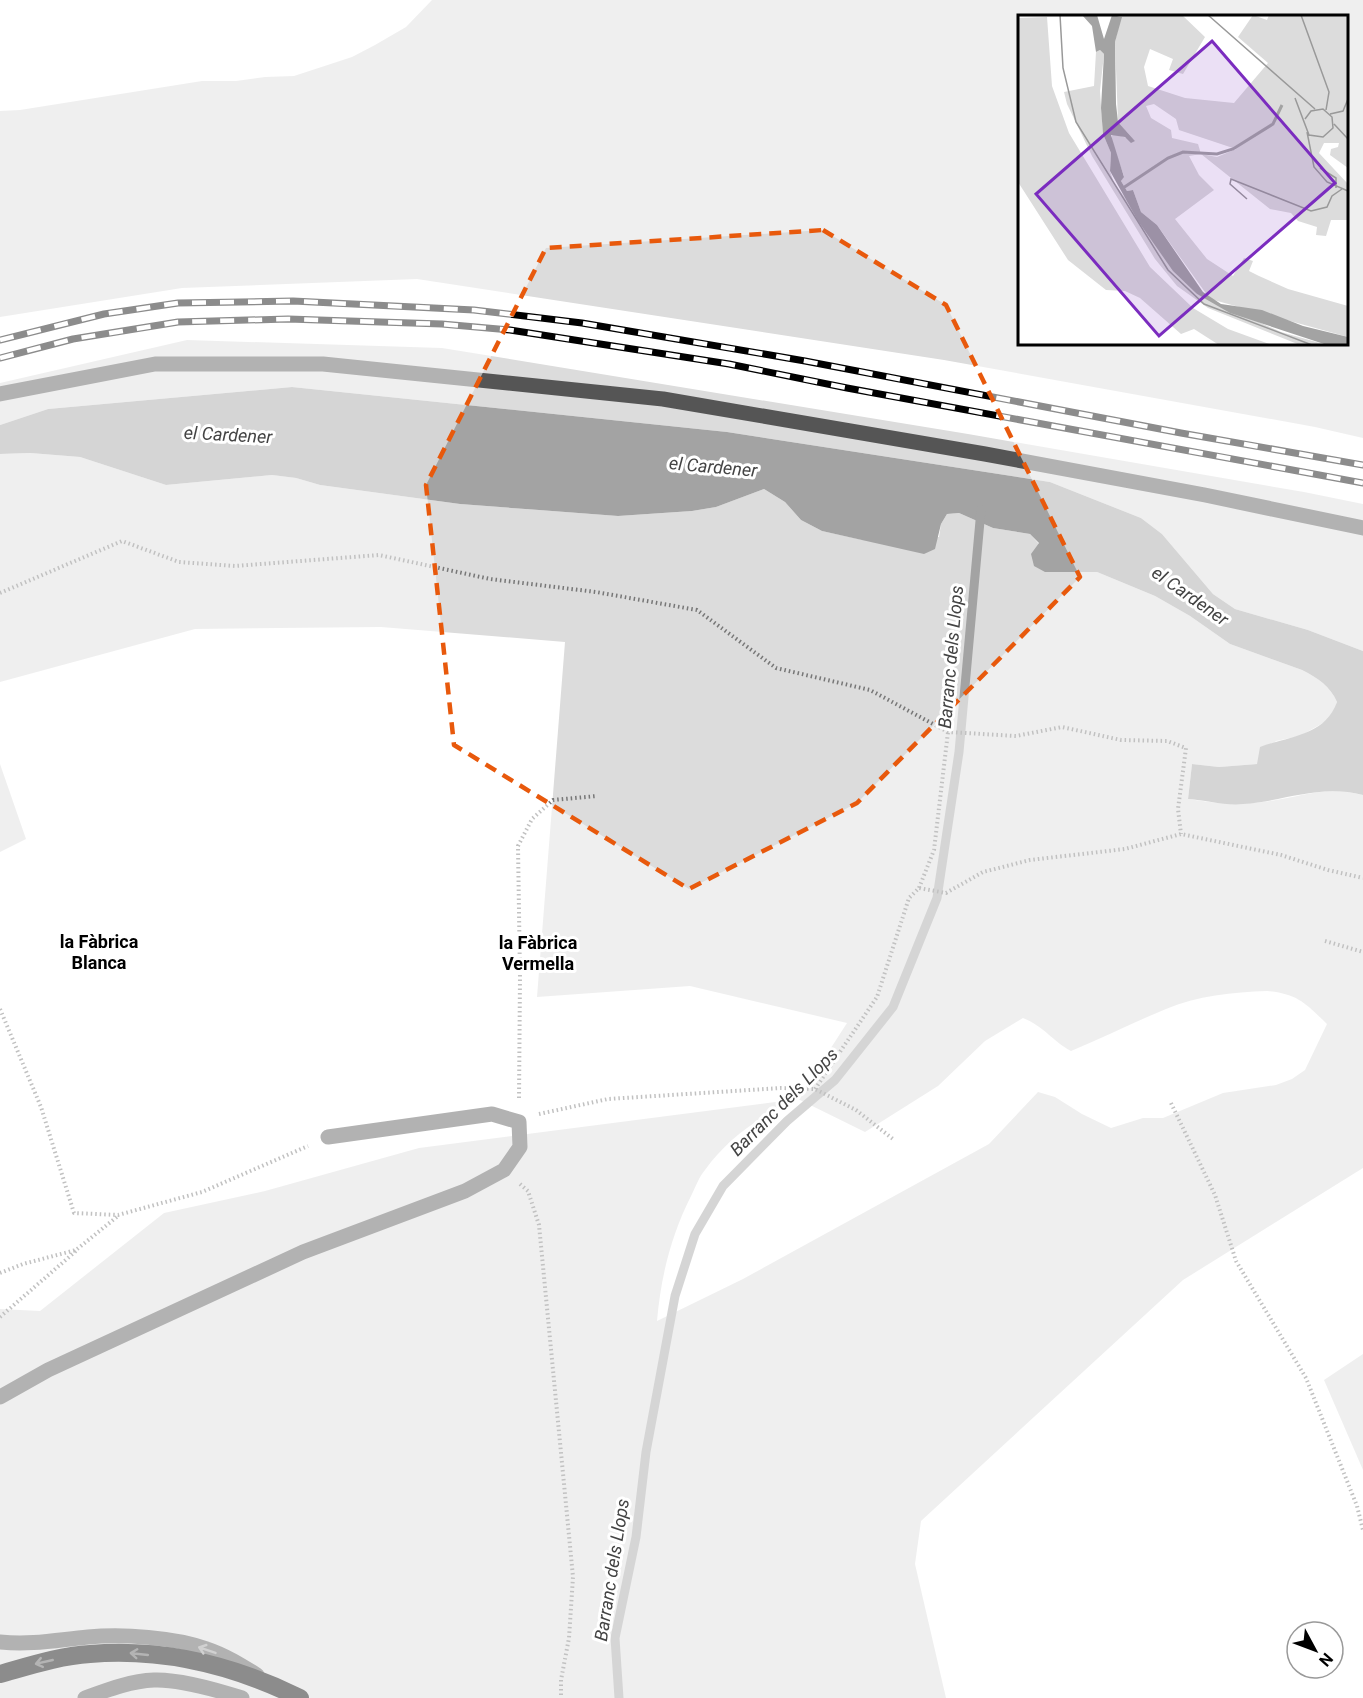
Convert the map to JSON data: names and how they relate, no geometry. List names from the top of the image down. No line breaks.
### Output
{"districts":["la Fàbrica Blanca","la Fàbrica Vermella"],"water":["el Cardener","Barranc dels Llops"],"north":"bottom right"}
